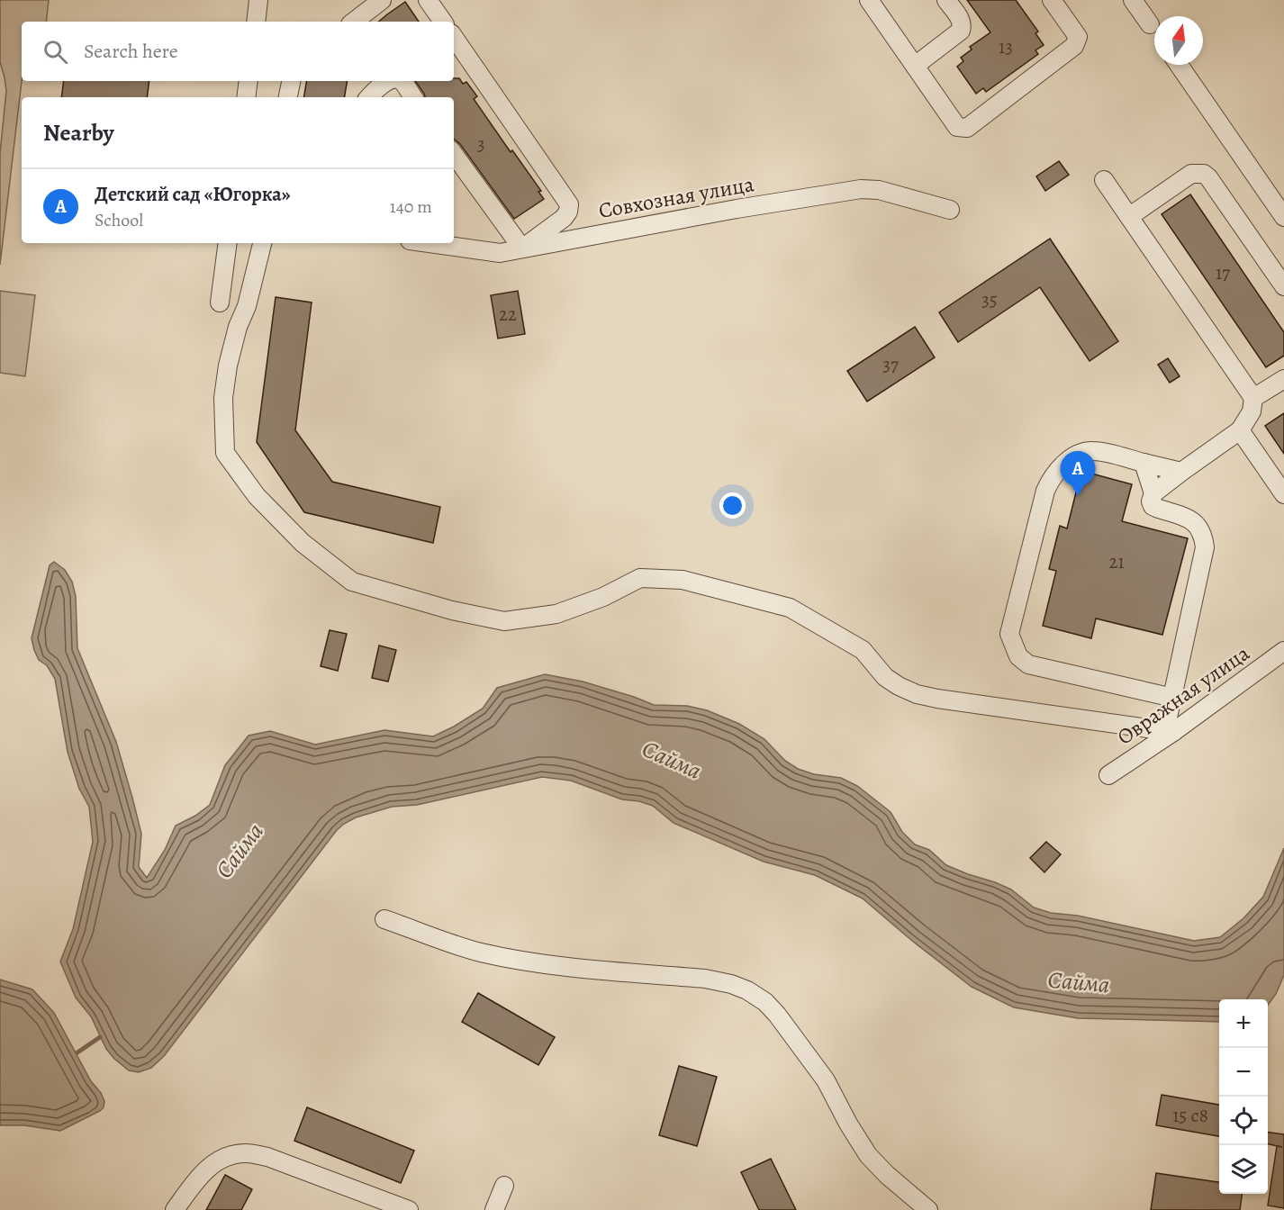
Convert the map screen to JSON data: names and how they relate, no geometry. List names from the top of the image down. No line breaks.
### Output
{"streets":{"street":["Совхозная улица","Овражная улица"]},"water":["Сайма"],"house_numbers":["13","3","17","35","22","37","21","15 с8"],"north":"top","page":{"search":"Search here","heading":"Nearby","list":[{"mark":"A","name":"Детский сад «Югорка»","note":"School","value":"140 m"}],"pins":"A","map_buttons":["+","−"]}}
